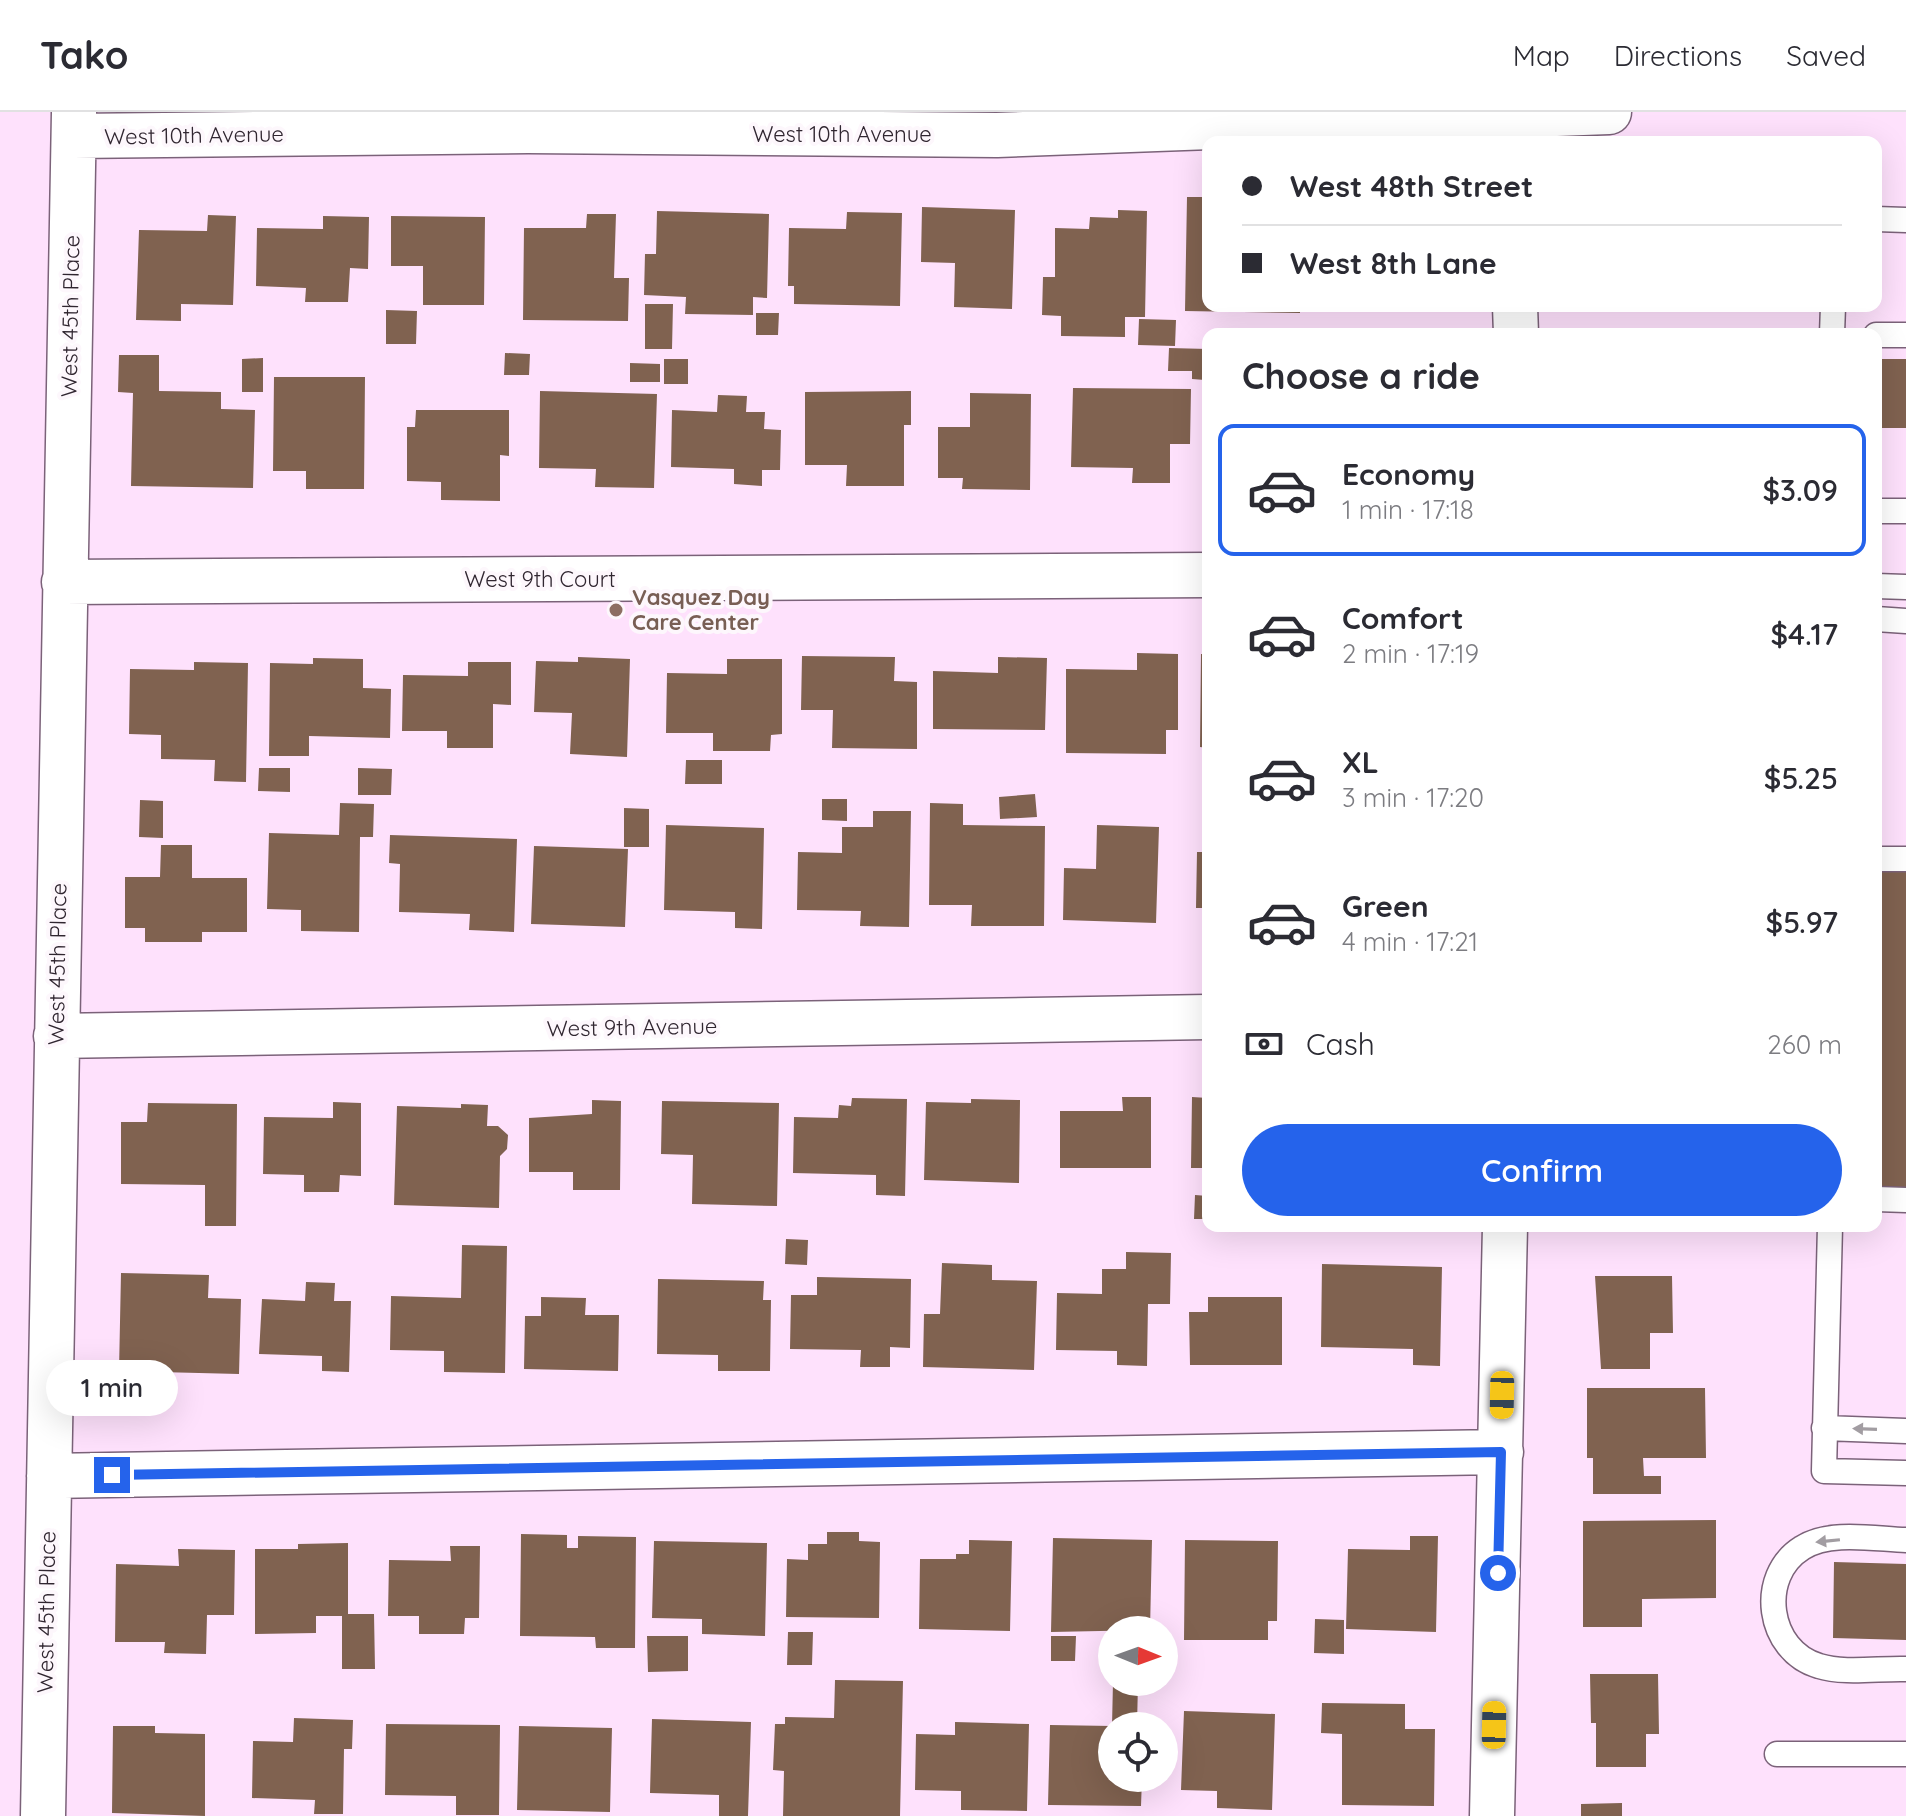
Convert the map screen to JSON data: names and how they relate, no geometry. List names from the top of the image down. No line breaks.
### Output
{"streets":{"street":["West 10th Avenue","West 45th Place","West 9th Court","West 9th Avenue"]},"crossings":[["West 10th Avenue","West 45th Place"],["West 45th Place","West 9th Court"],["West 45th Place","West 9th Avenue"]],"places":["Vasquez Day Care Center"],"north":"right","page":{"header":"Tako","nav":["Map","Directions","Saved"],"banner":["West 48th Street","West 8th Lane"],"heading":"Choose a ride","list":[{"name":"Economy","note":"1 min · 17:18","value":"$3.09"},{"name":"Comfort","note":"2 min · 17:19","value":"$4.17"},{"name":"XL","note":"3 min · 17:20","value":"$5.25"},{"name":"Green","note":"4 min · 17:21","value":"$5.97"}],"pay":["Cash","260 m"],"buttons":"Confirm","bubble":"1 min"}}
